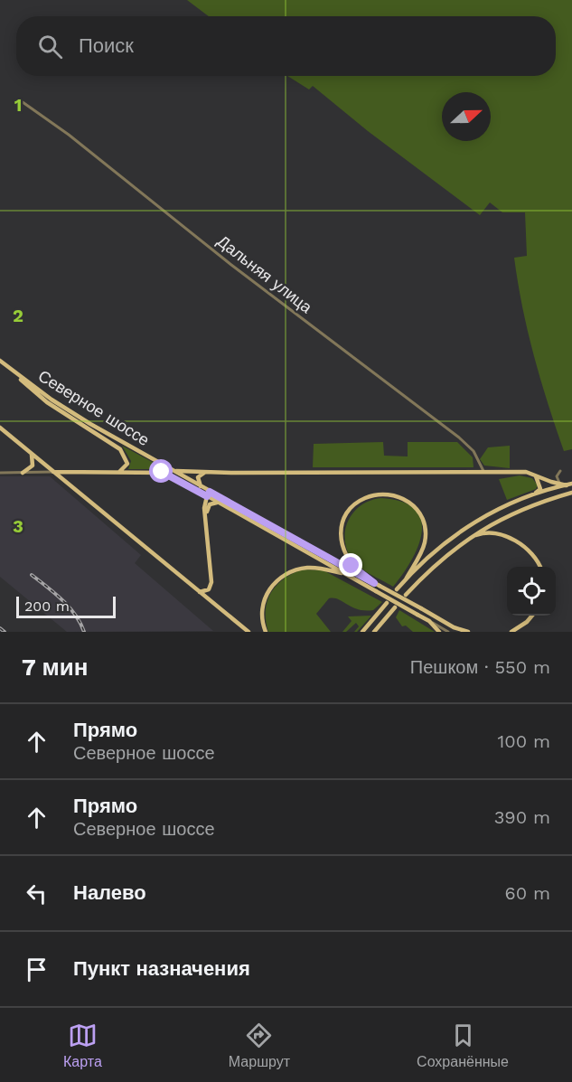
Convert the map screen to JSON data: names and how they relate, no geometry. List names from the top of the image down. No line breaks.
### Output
{"streets":{"main road":["Северное шоссе"],"street":["Дальняя улица"]},"scale_bar":"200 m","north":"right","page":{"search":"Поиск","scale":"200 m","heading":["7 мин","Пешком · 550 m"],"list":[["Прямо","Северное шоссе","100 m"],["Прямо","Северное шоссе","390 m"],["Налево","60 m"],"Пункт назначения"],"nav":["Карта","Маршрут","Сохранённые"]},"grid":{"rows":["1","2","3"]}}
